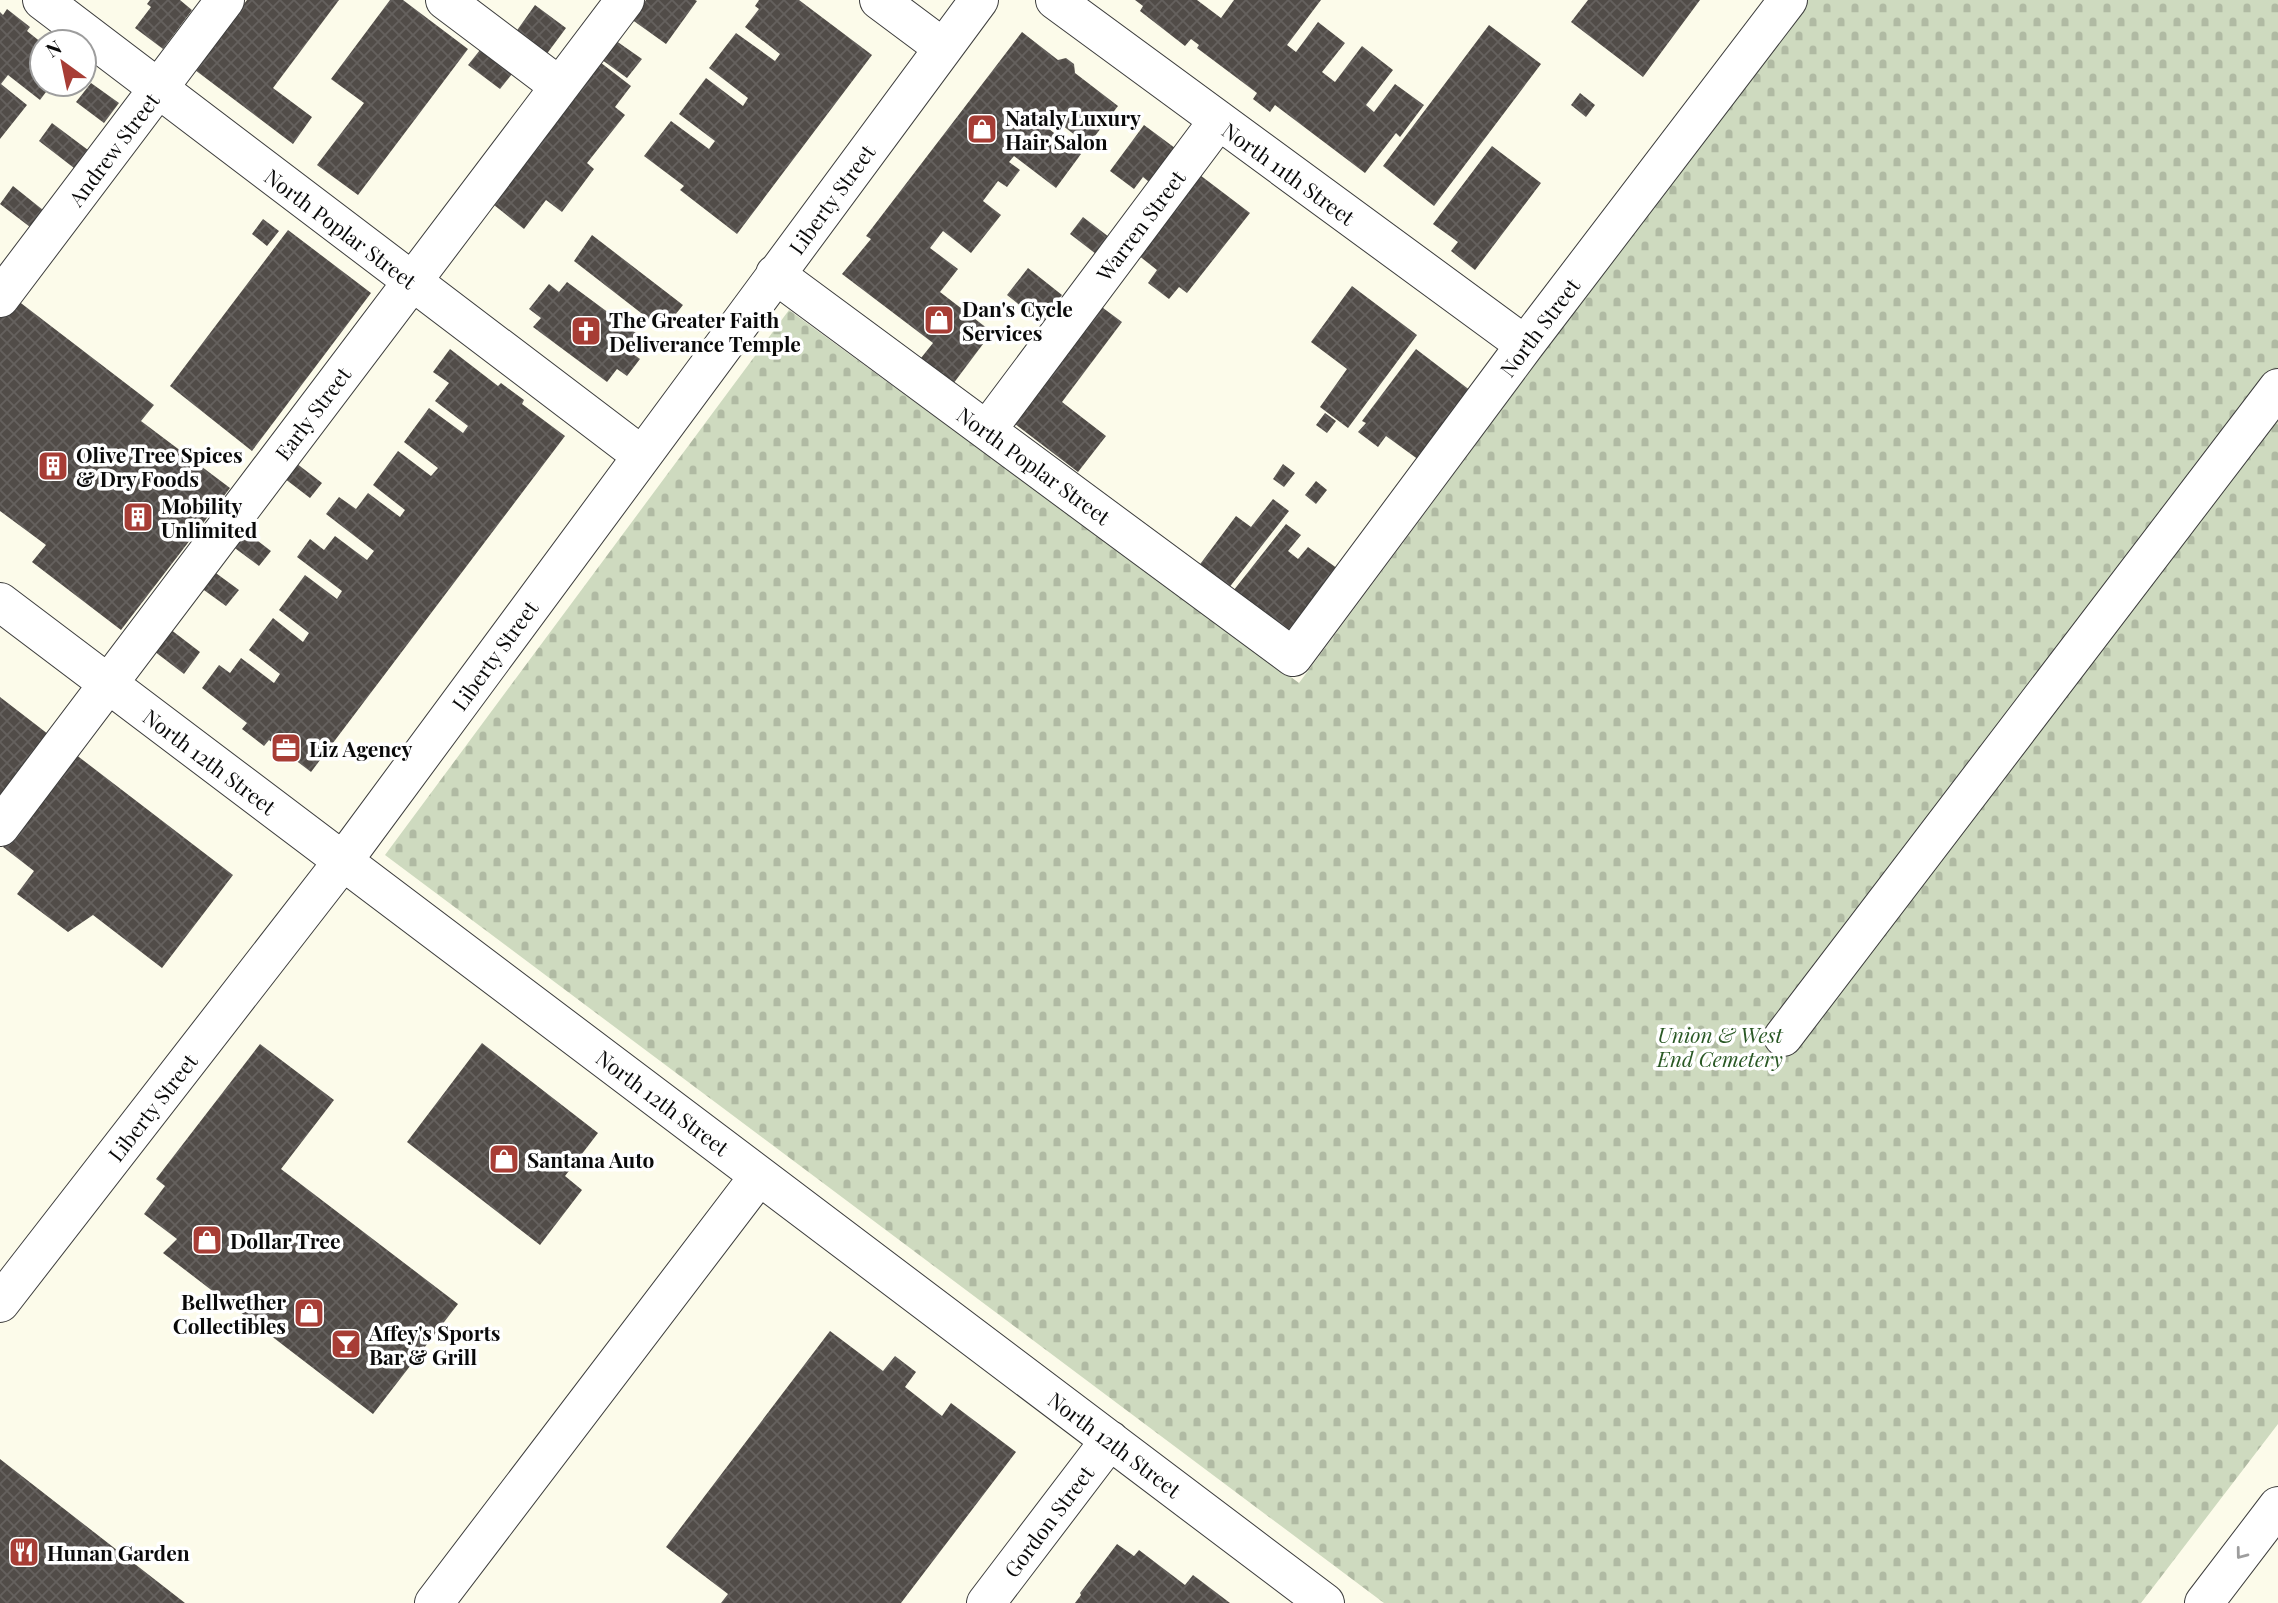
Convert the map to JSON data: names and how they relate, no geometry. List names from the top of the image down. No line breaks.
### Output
{"streets":{"street":["Andrew Street","North 11th Street","Liberty Street","Warren Street","North Poplar Street","North Street","Early Street","North 12th Street","Gordon Street"]},"crossings":[["Andrew Street","North Poplar Street"],["North 11th Street","Warren Street"],["North 11th Street","North Street"],["Liberty Street","North Poplar Street"],["Liberty Street","North 12th Street"],["Warren Street","North Poplar Street"],["North Poplar Street","North Street"],["North Poplar Street","Early Street"],["Early Street","North 12th Street"],["North 12th Street","Gordon Street"]],"parks":["Union & West End Cemetery"],"places":{"shop":["Nataly Luxury Hair Salon","Dan's Cycle Services","Santana Auto","Dollar Tree","Bellwether Collectibles"],"church":["The Greater Faith Deliverance Temple"],"building":["Olive Tree Spices & Dry Foods","Mobility Unlimited"],"office":["Liz Agency"],"bar":["Affey's Sports Bar & Grill"],"restaurant":["Hunan Garden"]},"north":"top left"}
